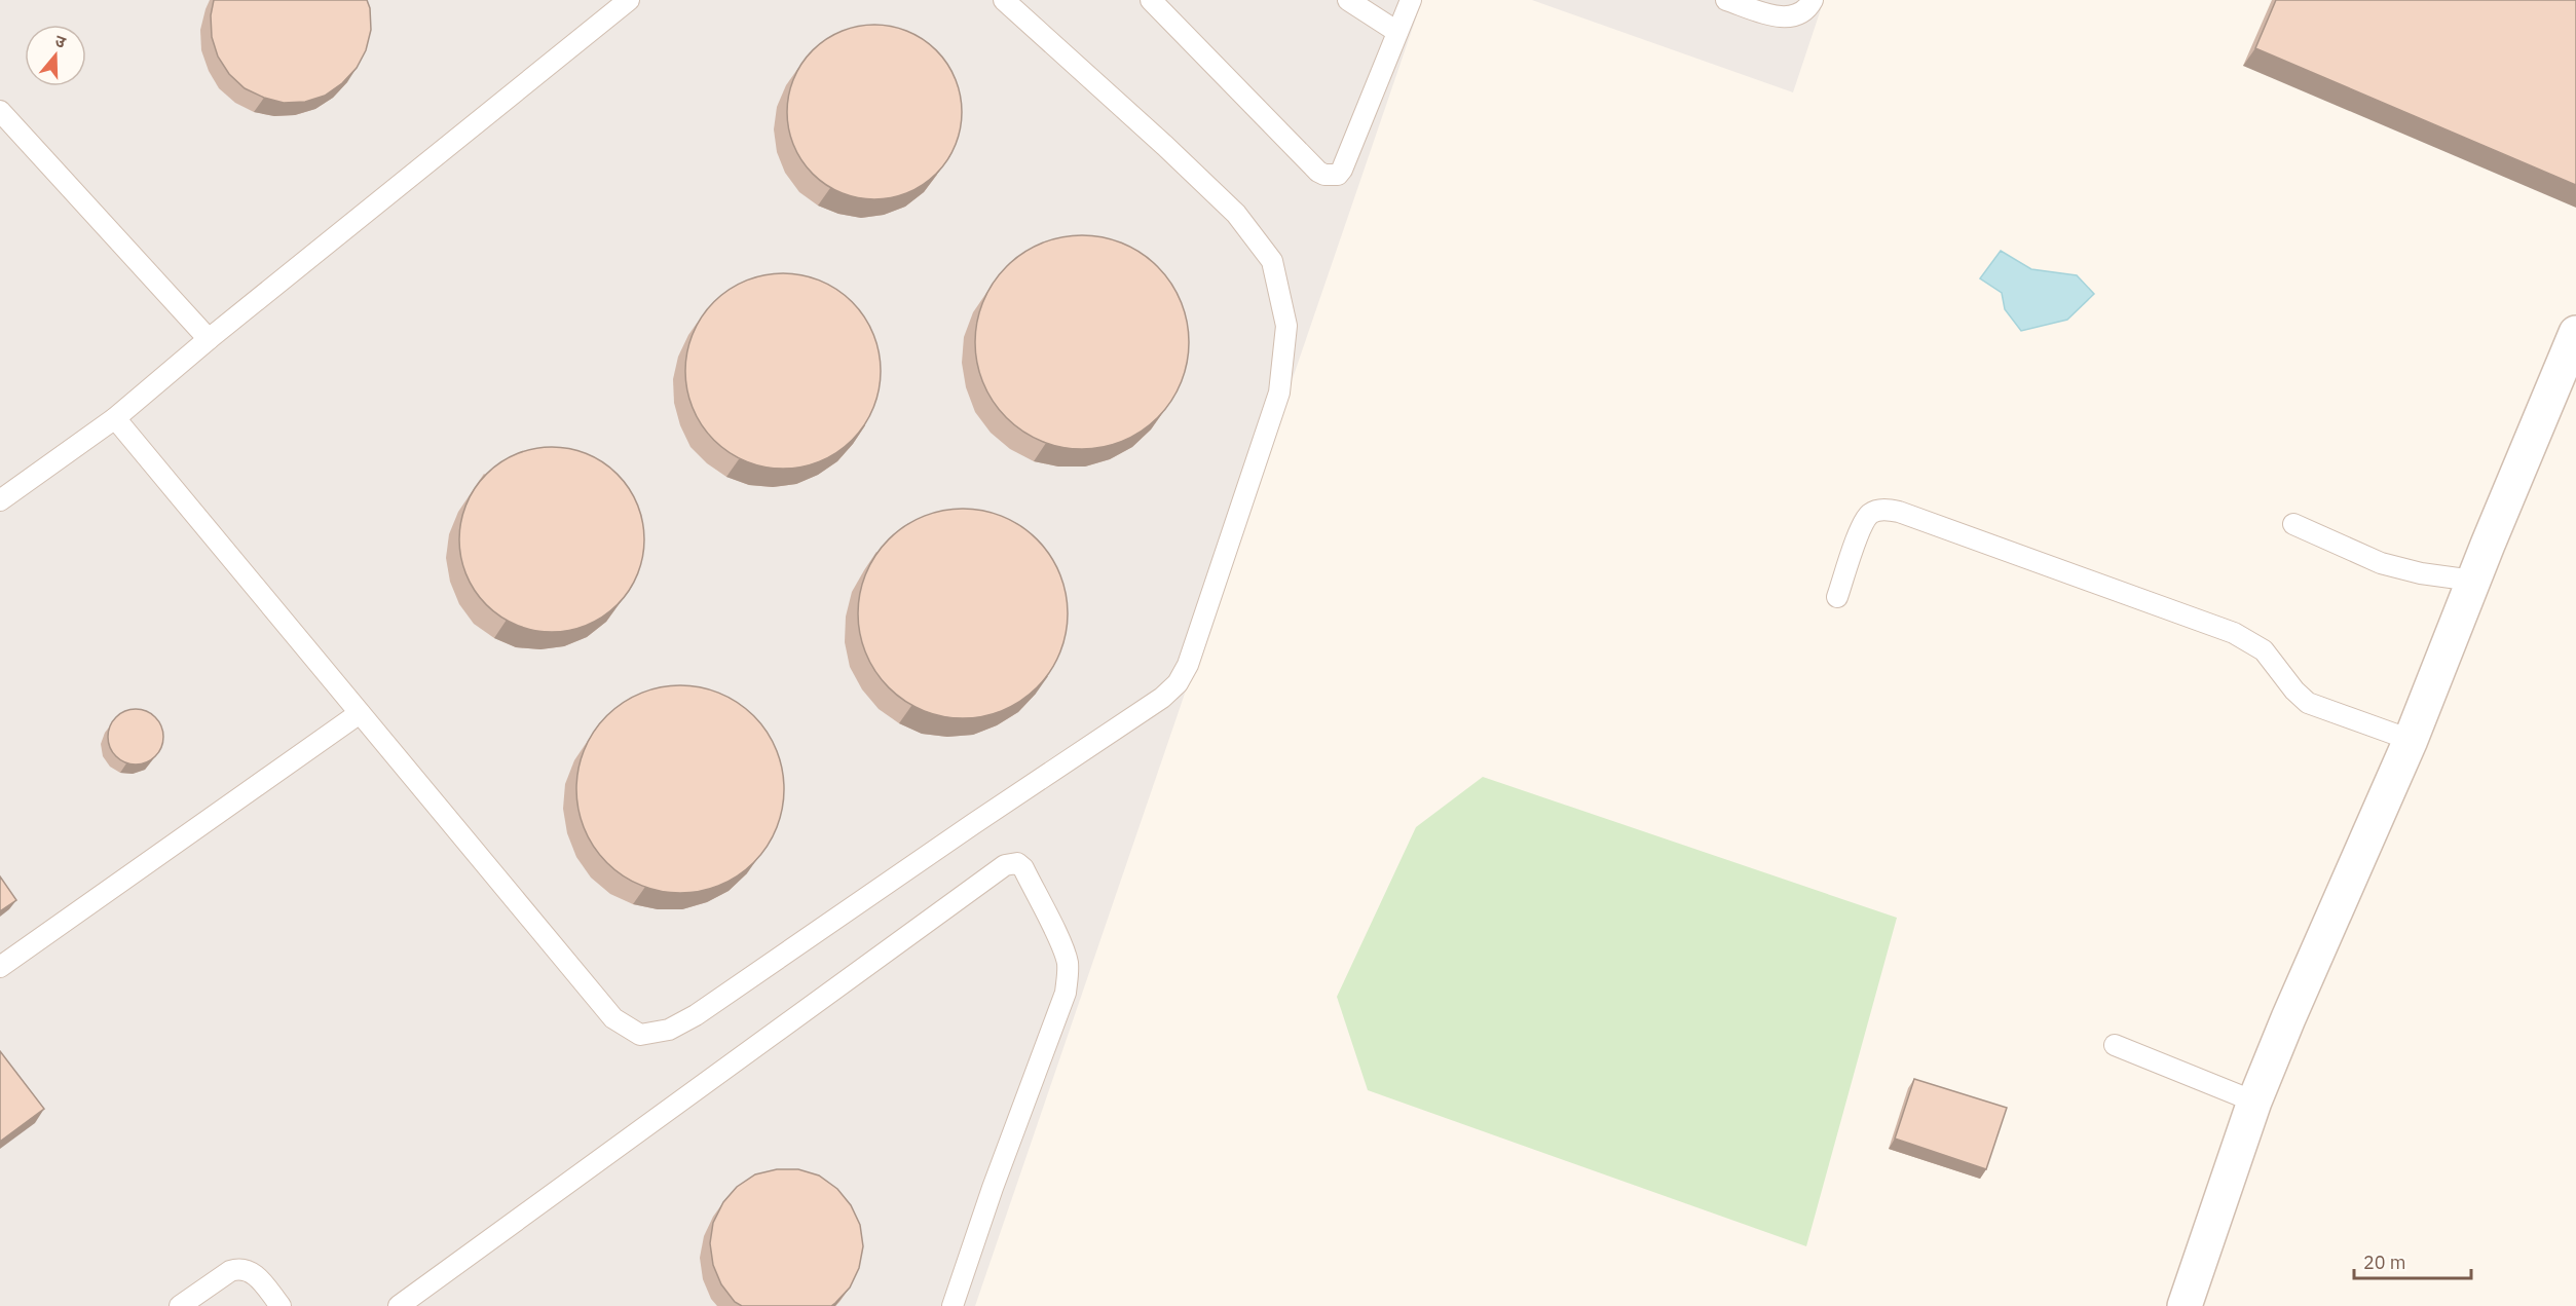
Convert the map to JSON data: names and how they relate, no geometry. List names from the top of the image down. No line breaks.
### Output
{"scale_bar":"20 m","north":"top"}
